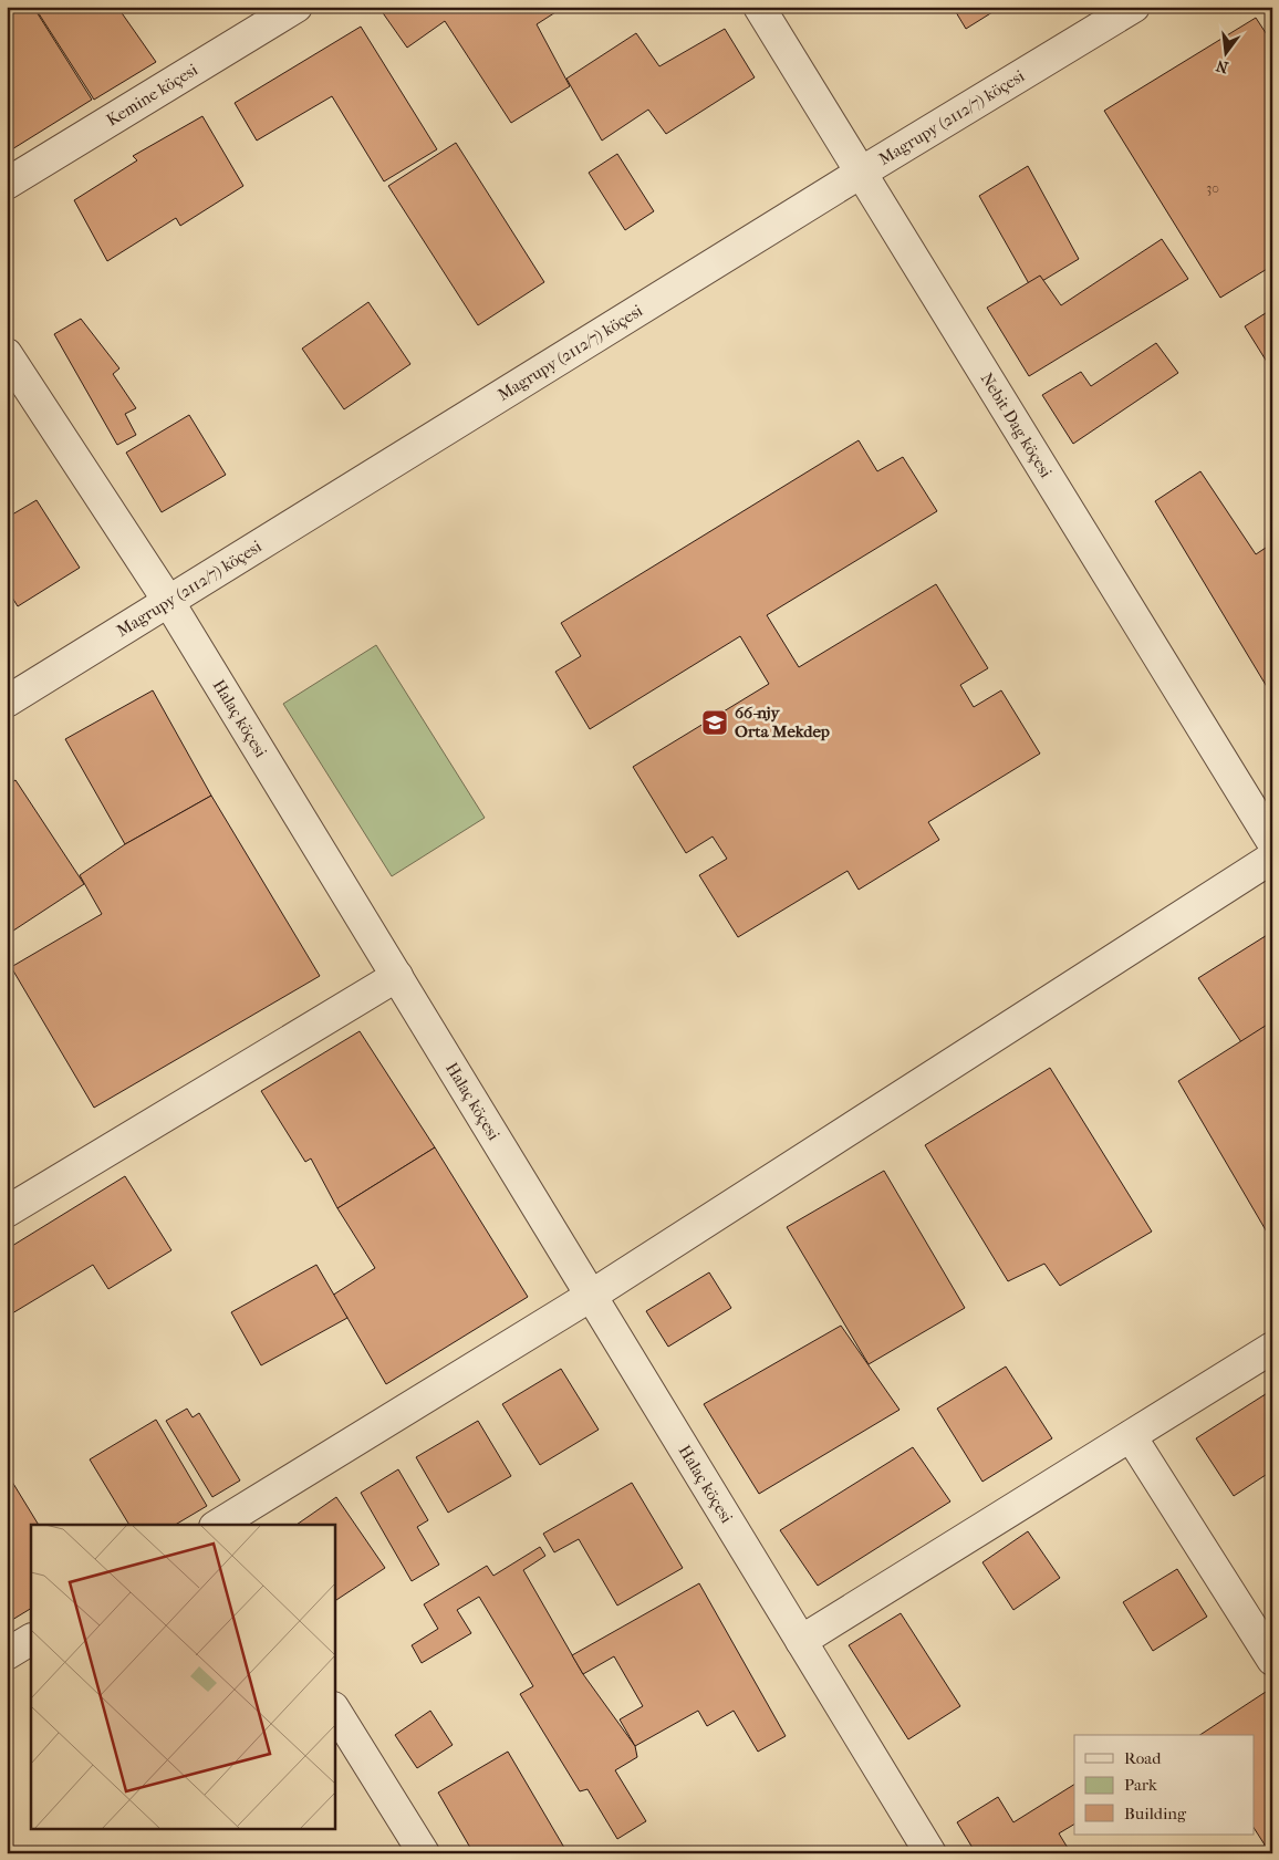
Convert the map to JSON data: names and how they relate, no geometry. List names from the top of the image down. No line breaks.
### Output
{"streets":{"street":["Kemine köçesi","Magrupy (2112/7) köçesi","Nebit Dag köçesi","Halaç köçesi"]},"crossings":[["Magrupy (2112/7) köçesi","Nebit Dag köçesi"],["Magrupy (2112/7) köçesi","Halaç köçesi"]],"places":{"school or university":["66-njy Orta Mekdep"]},"house_numbers":["30"],"legend":["Road","Park","Building"],"north":"bottom"}
